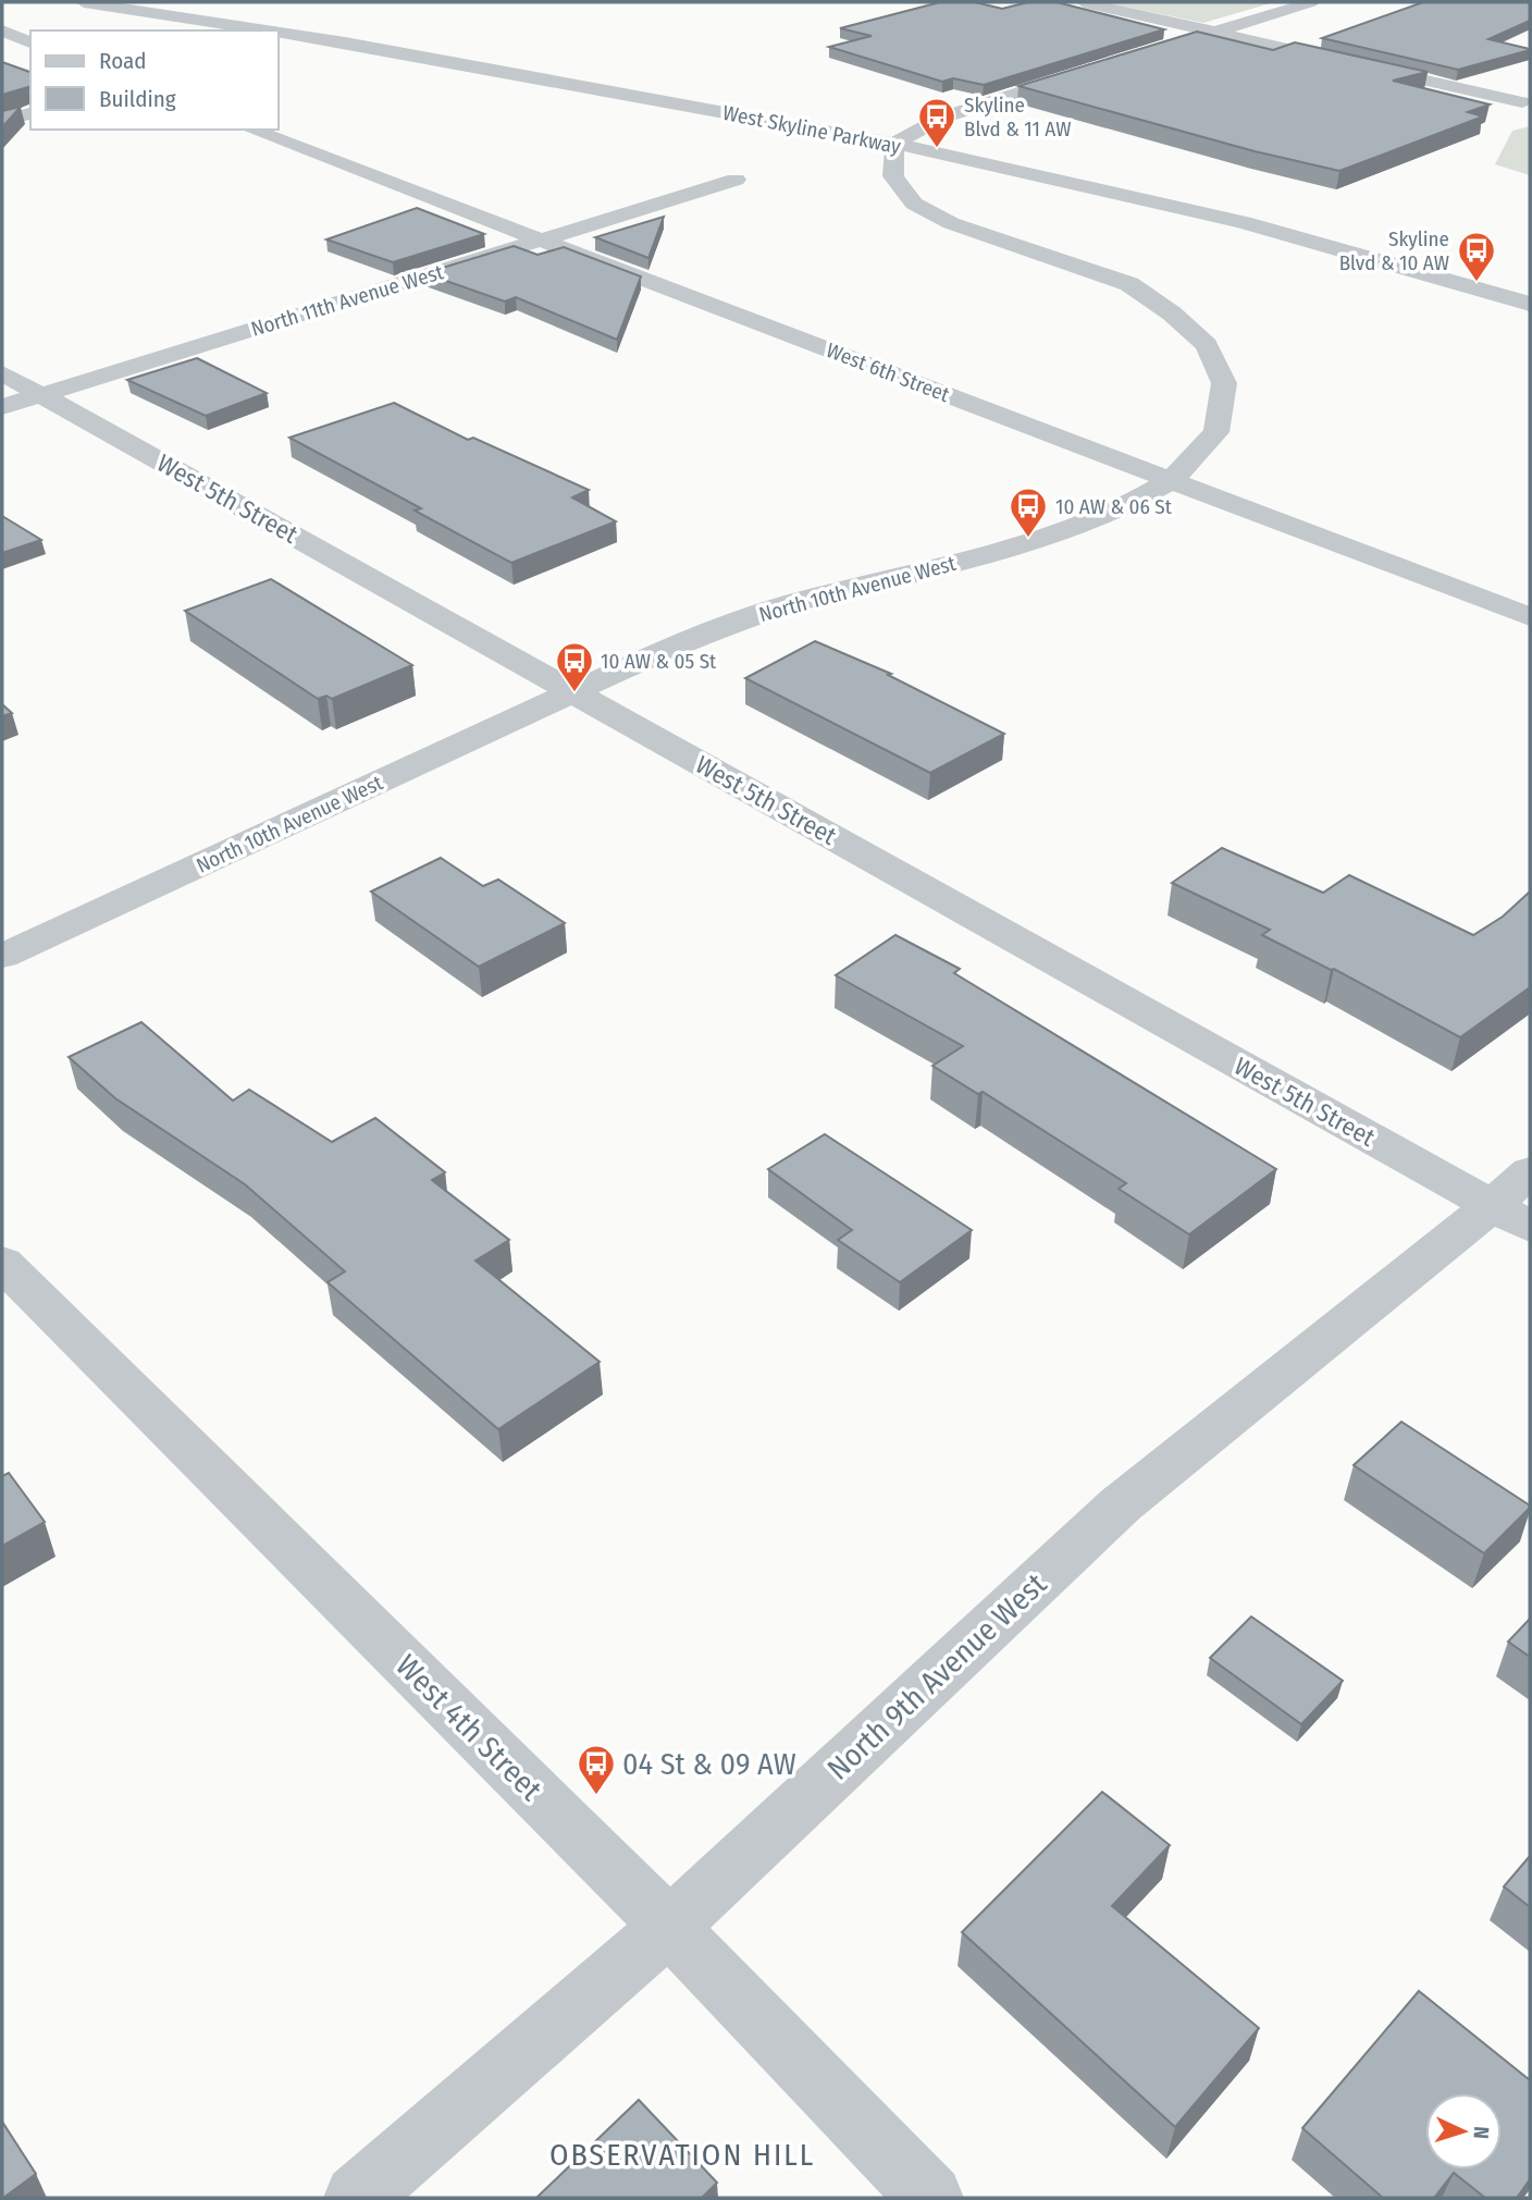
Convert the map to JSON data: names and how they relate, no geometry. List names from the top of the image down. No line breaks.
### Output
{"streets":{"street":["West Skyline Parkway","North 11th Avenue West","West 6th Street","West 5th Street","North 10th Avenue West","North 9th Avenue West","West 4th Street"]},"crossings":[["West Skyline Parkway","North 10th Avenue West"],["North 11th Avenue West","West 6th Street"],["North 11th Avenue West","West 5th Street"],["West 6th Street","North 10th Avenue West"],["West 5th Street","North 10th Avenue West"],["West 5th Street","North 9th Avenue West"],["North 9th Avenue West","West 4th Street"]],"districts":["OBSERVATION HILL"],"places":{"bus stop":["Skyline Blvd & 11 AW","Skyline Blvd & 10 AW","10 AW & 06 St","10 AW & 05 St","04 St & 09 AW"]},"legend":["Road","Building"],"north":"right"}
